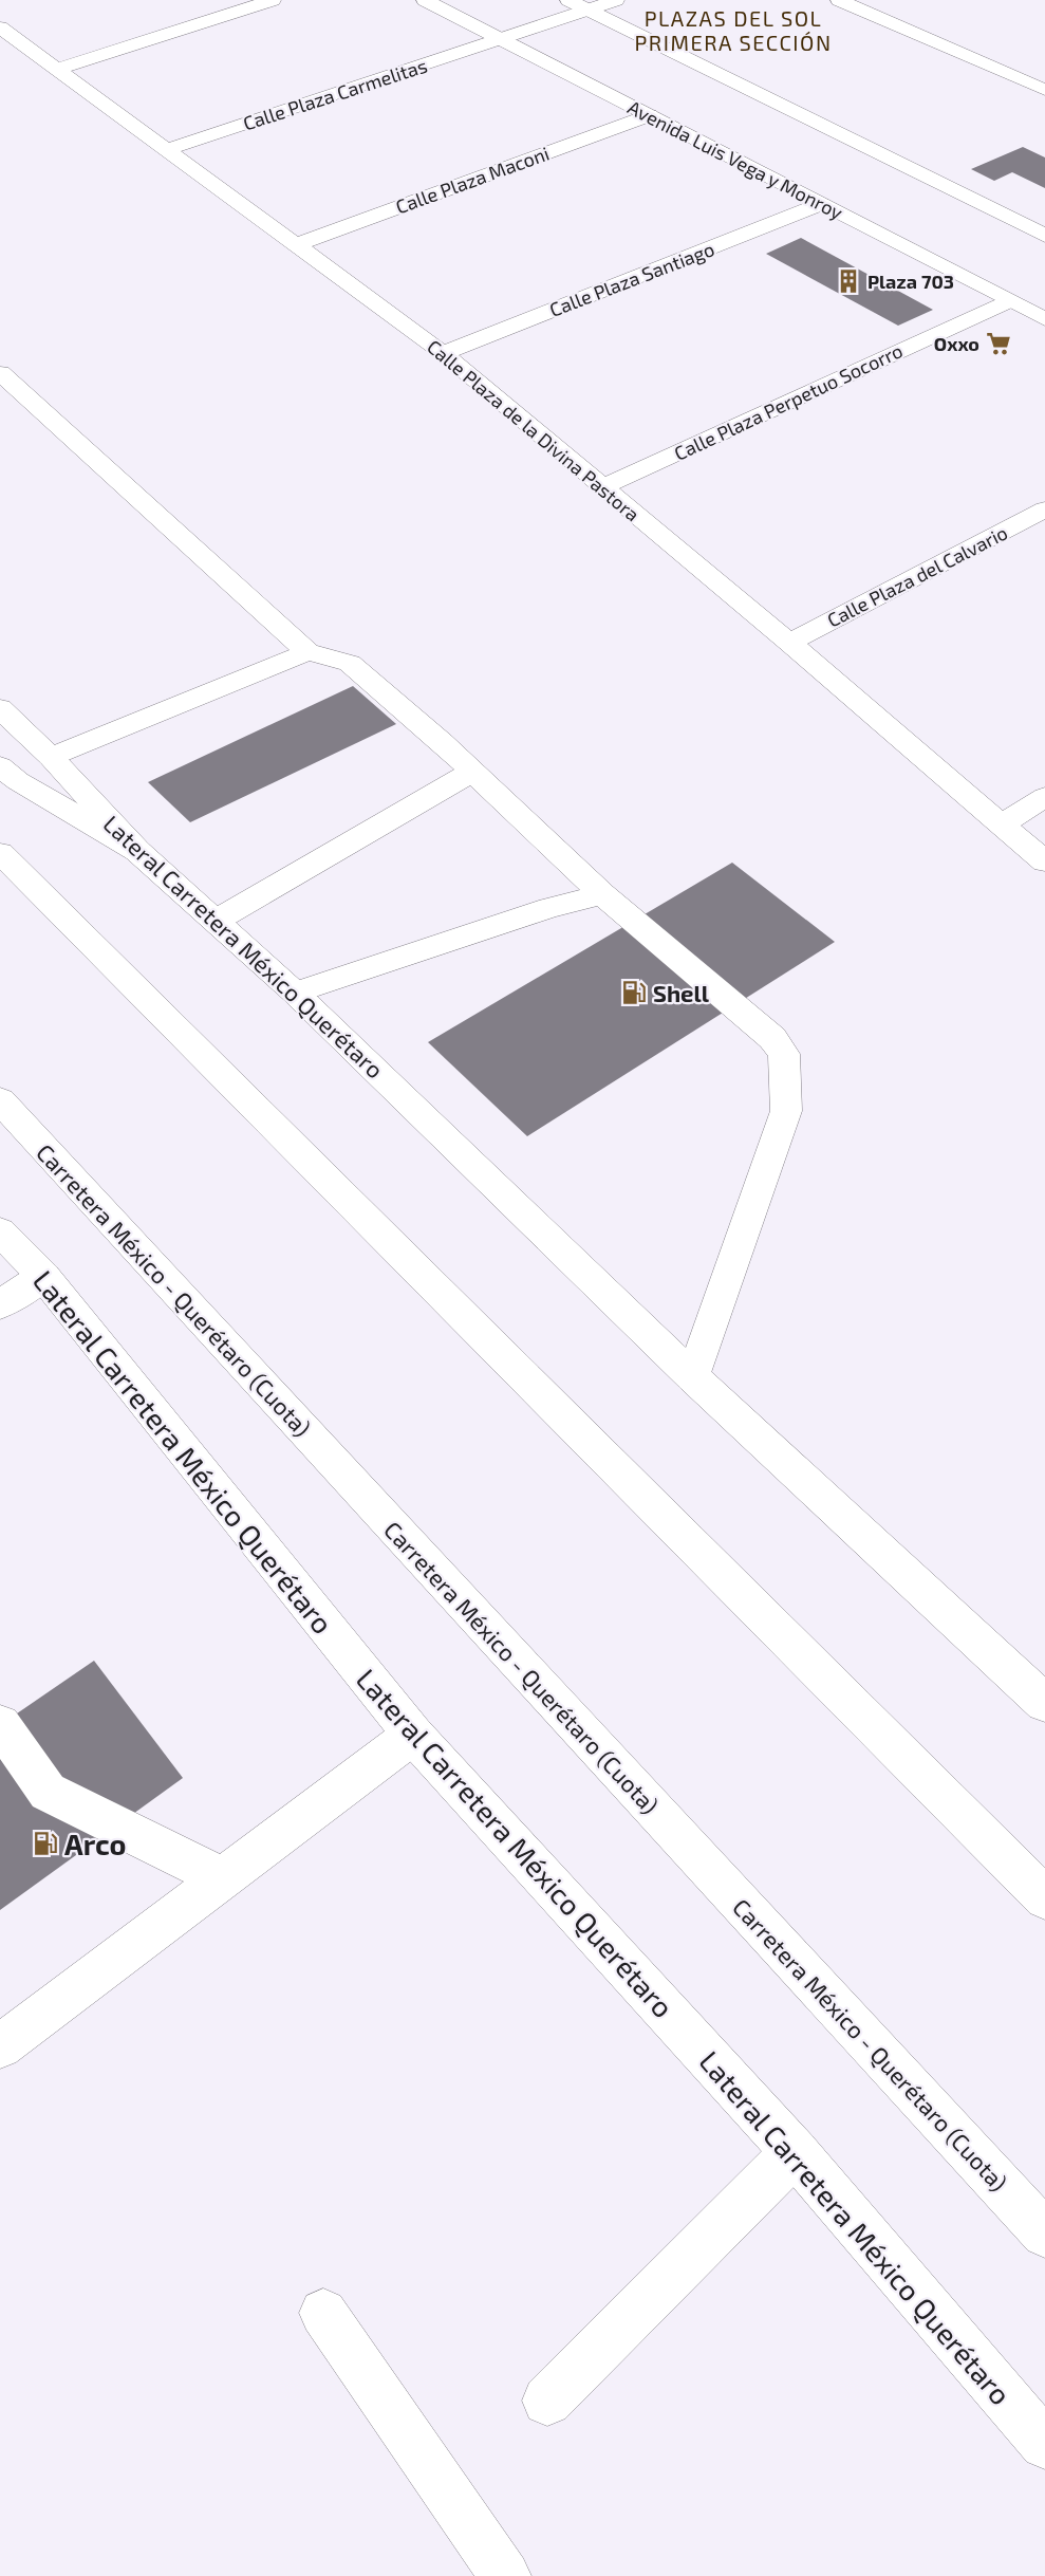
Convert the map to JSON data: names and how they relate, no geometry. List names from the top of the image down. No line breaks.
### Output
{"streets":{"main road":["Calle Plaza Carmelitas","Avenida Luis Vega y Monroy","Calle Plaza Maconi","Calle Plaza Santiago","Calle Plaza Perpetuo Socorro","Calle Plaza de la Divina Pastora","Calle Plaza del Calvario","Lateral Carretera México Querétaro","Carretera México - Querétaro (Cuota)"]},"crossings":[["Calle Plaza Carmelitas","Avenida Luis Vega y Monroy"],["Calle Plaza Carmelitas","Calle Plaza de la Divina Pastora"],["Avenida Luis Vega y Monroy","Calle Plaza Maconi"],["Avenida Luis Vega y Monroy","Calle Plaza Santiago"],["Avenida Luis Vega y Monroy","Calle Plaza Perpetuo Socorro"],["Calle Plaza Maconi","Calle Plaza de la Divina Pastora"],["Calle Plaza Santiago","Calle Plaza de la Divina Pastora"],["Calle Plaza Perpetuo Socorro","Calle Plaza de la Divina Pastora"],["Calle Plaza de la Divina Pastora","Calle Plaza del Calvario"]],"districts":["PLAZAS DEL SOL PRIMERA SECCIÓN"],"places":{"building":["Plaza 703"],"supermarket":["Oxxo"],"fuel station":["Shell","Arco"]}}
